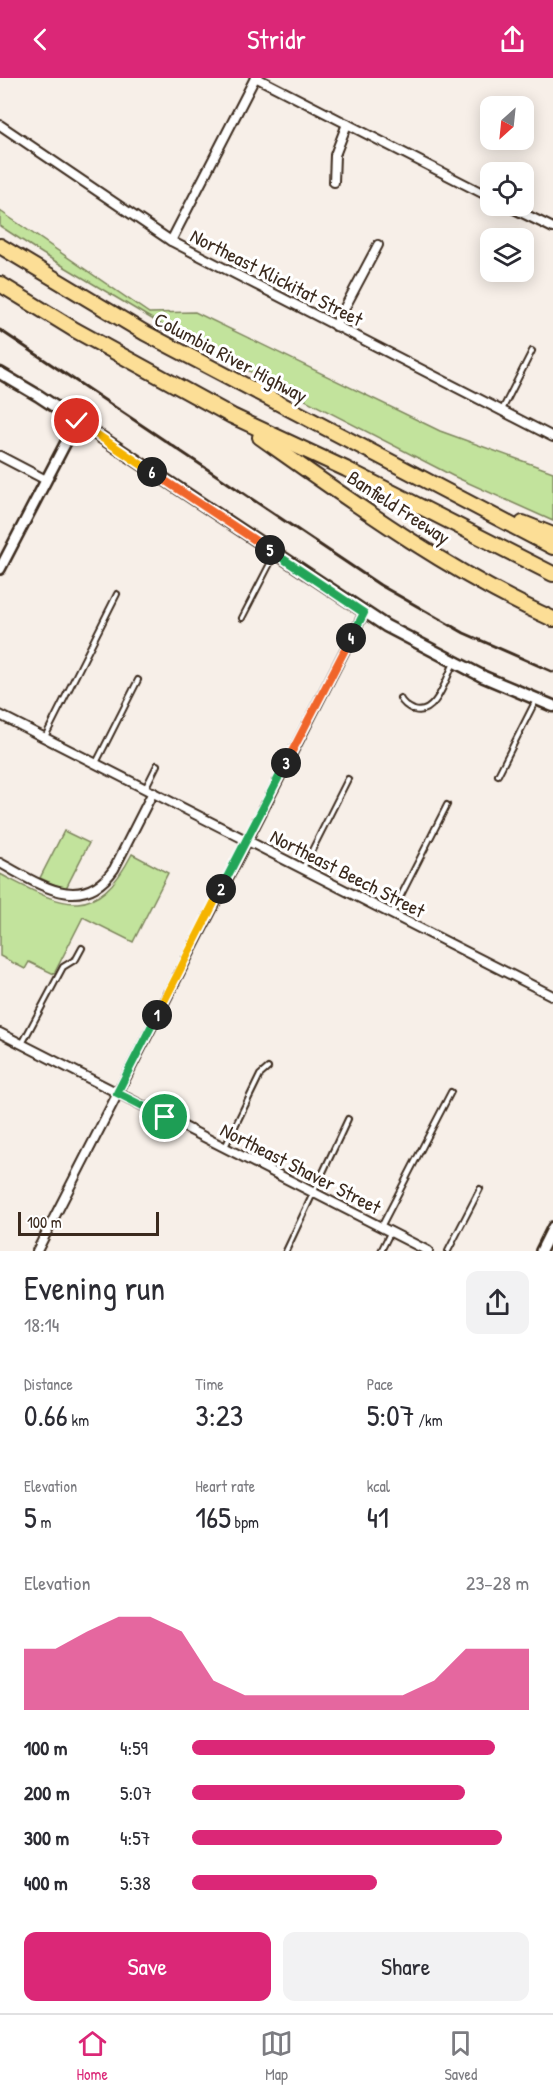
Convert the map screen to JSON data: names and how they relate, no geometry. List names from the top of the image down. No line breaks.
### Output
{"streets":{"highway":["Columbia River Highway","Banfield Freeway"],"street":["Northeast Klickitat Street","Northeast Beech Street","Northeast Shaver Street"]},"crossings":[["Columbia River Highway","Banfield Freeway"]],"scale_bar":"100 m","north":"bottom left","page":{"header":"Stridr","pins":["6","5","4","3","2","1"],"scale":"100 m","heading":["Evening run","18:14"],"stats":[["Distance","0.66 km"],["Time","3:23"],["Pace","5:07 /km"],["Elevation","5 m"],["Heart rate","165 bpm"],["kcal","41"]],"chart":["Elevation","23–28 m"],"list":[{"name":"100 m","note":"4:59"},{"name":"200 m","note":"5:07"},{"name":"300 m","note":"4:57"},{"name":"400 m","note":"5:38"}],"buttons":["Save","Share"],"tabs":["Home","Map","Saved"]}}
